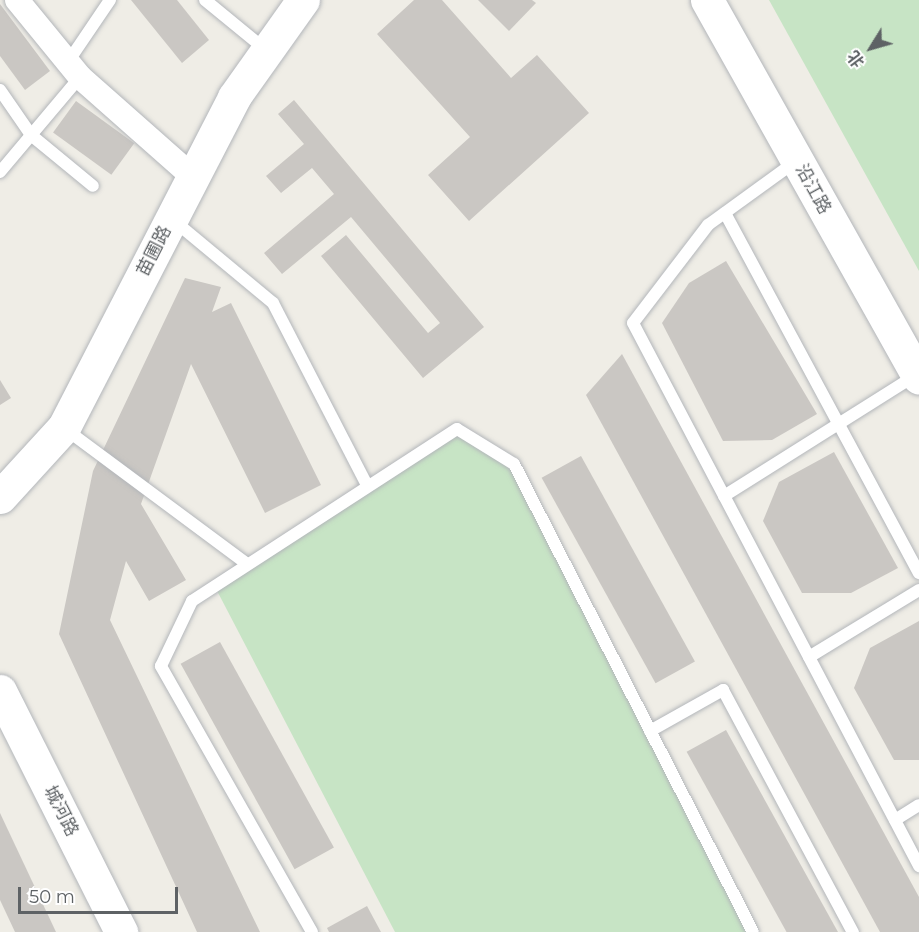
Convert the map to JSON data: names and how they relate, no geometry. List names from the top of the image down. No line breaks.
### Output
{"streets":{"main road":["沿江路","苗圃路","城河路"]},"scale_bar":"50 m","north":"bottom left"}
